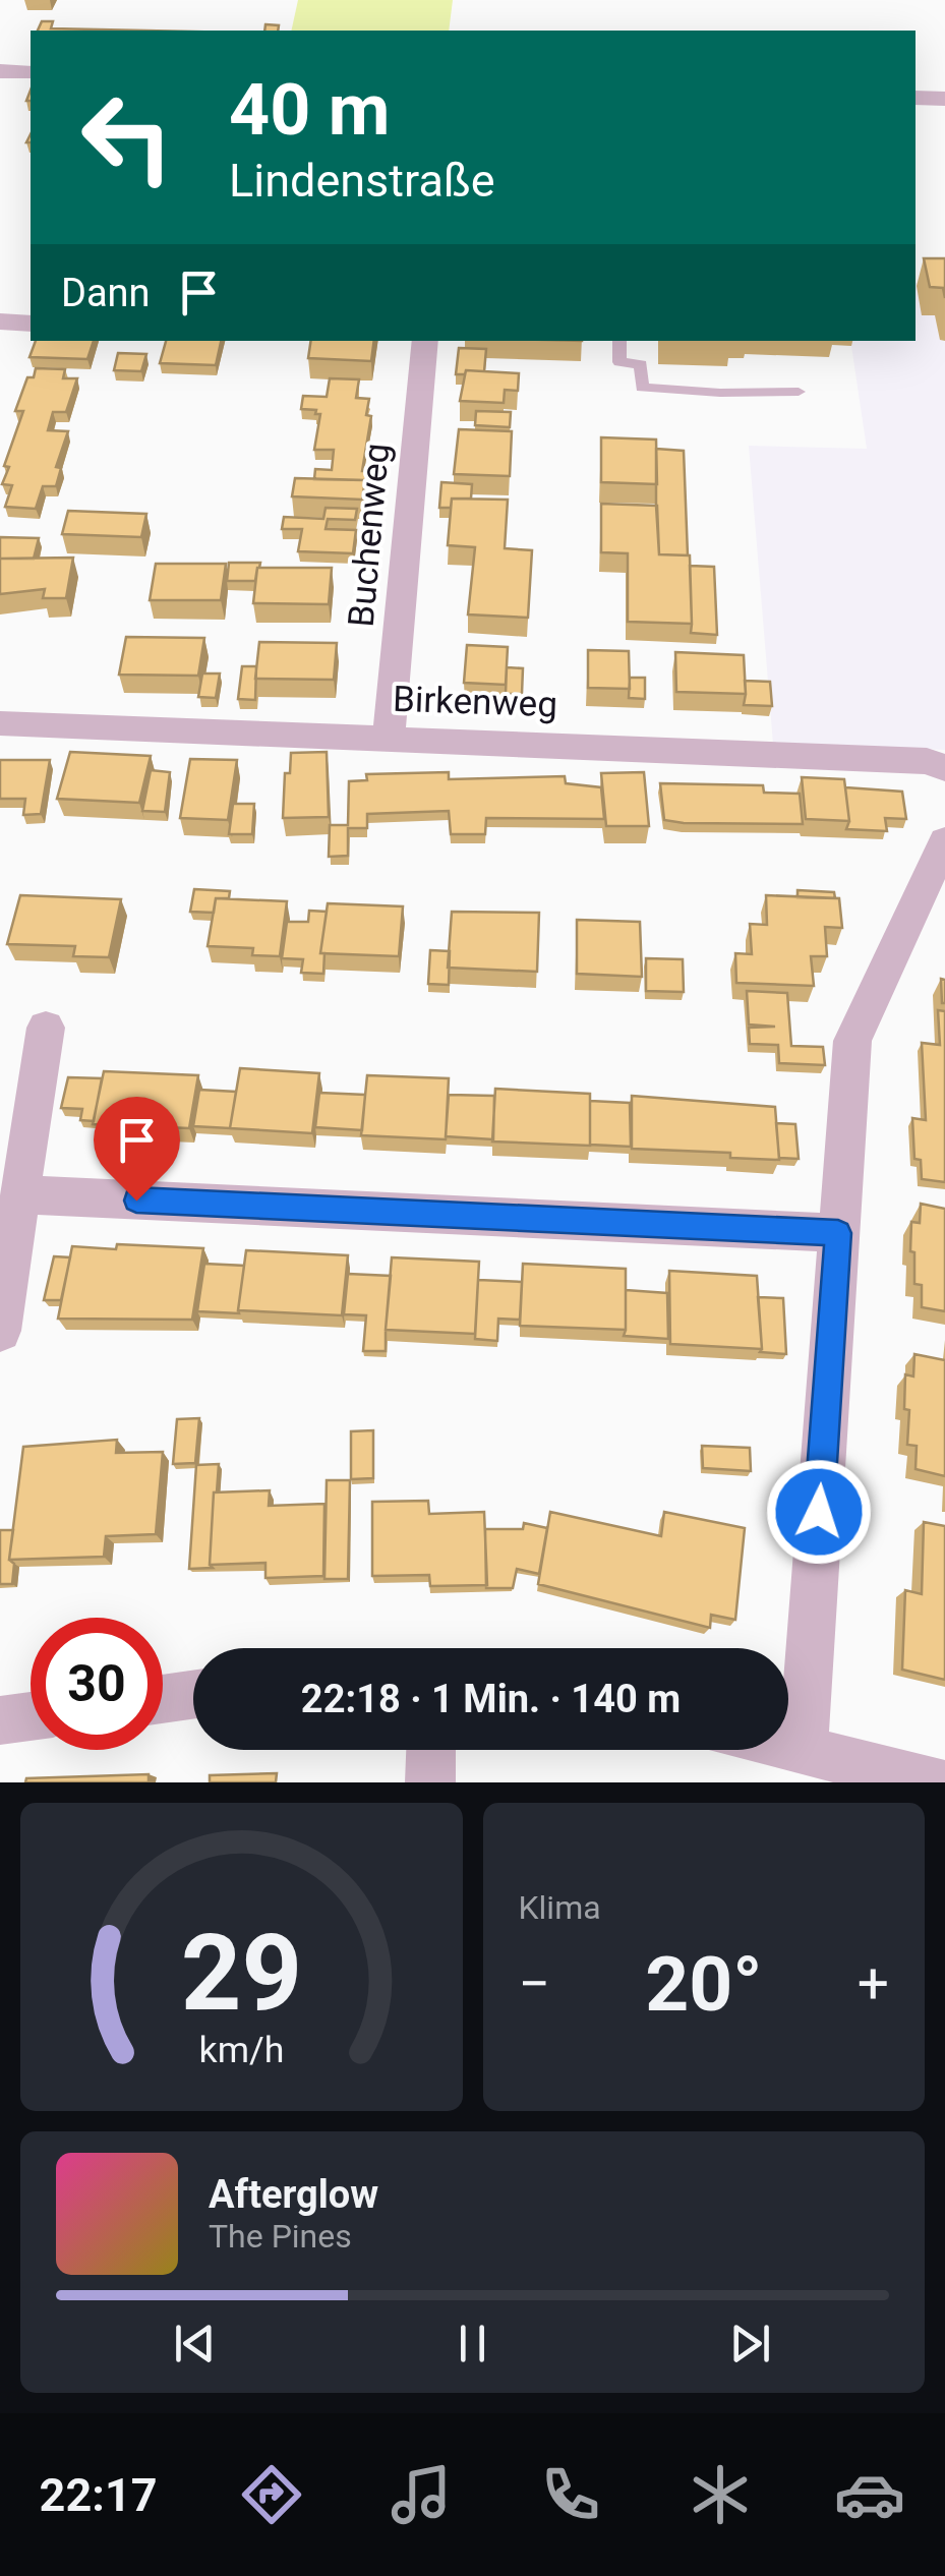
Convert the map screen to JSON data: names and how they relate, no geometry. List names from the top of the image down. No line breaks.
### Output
{"streets":{"street":["Buchenweg","Birkenweg"]},"crossings":[["Buchenweg","Birkenweg"]],"page":{"turn":["40 m","Lindenstraße"],"then":"Dann","limit":"30","trip":"22:18 · 1 Min. · 140 m","tile":"Klima","heat":["−","20°","+"],"song":["Afterglow","The Pines"],"tabs":"22:17","gauge":["29","km/h"]}}
